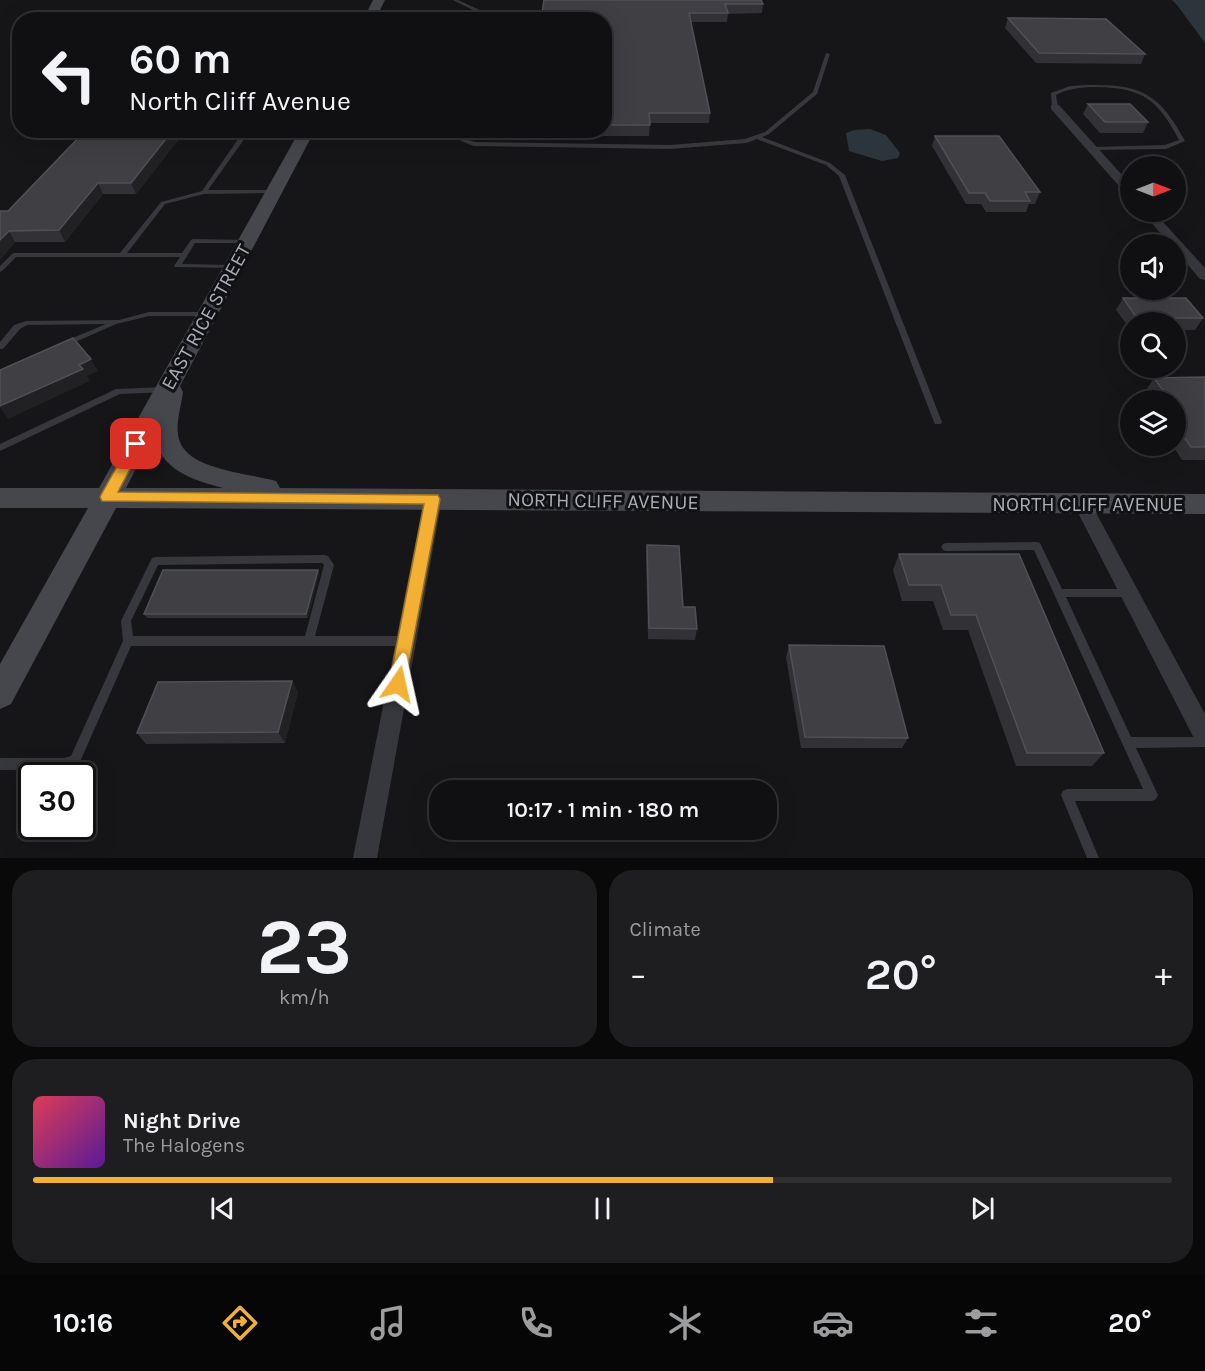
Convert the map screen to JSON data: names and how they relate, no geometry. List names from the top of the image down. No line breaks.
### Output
{"streets":{"main road":["EAST RICE STREET","NORTH CLIFF AVENUE"]},"crossings":[["EAST RICE STREET","NORTH CLIFF AVENUE"]],"north":"right","page":{"turn":["60 m","North Cliff Avenue"],"limit":"30","trip":"10:17 · 1 min · 180 m","tile":[["23","km/h"],"Climate"],"heat":["−","20°","+"],"song":["Night Drive","The Halogens"],"tabs":["10:16","20°"]}}
